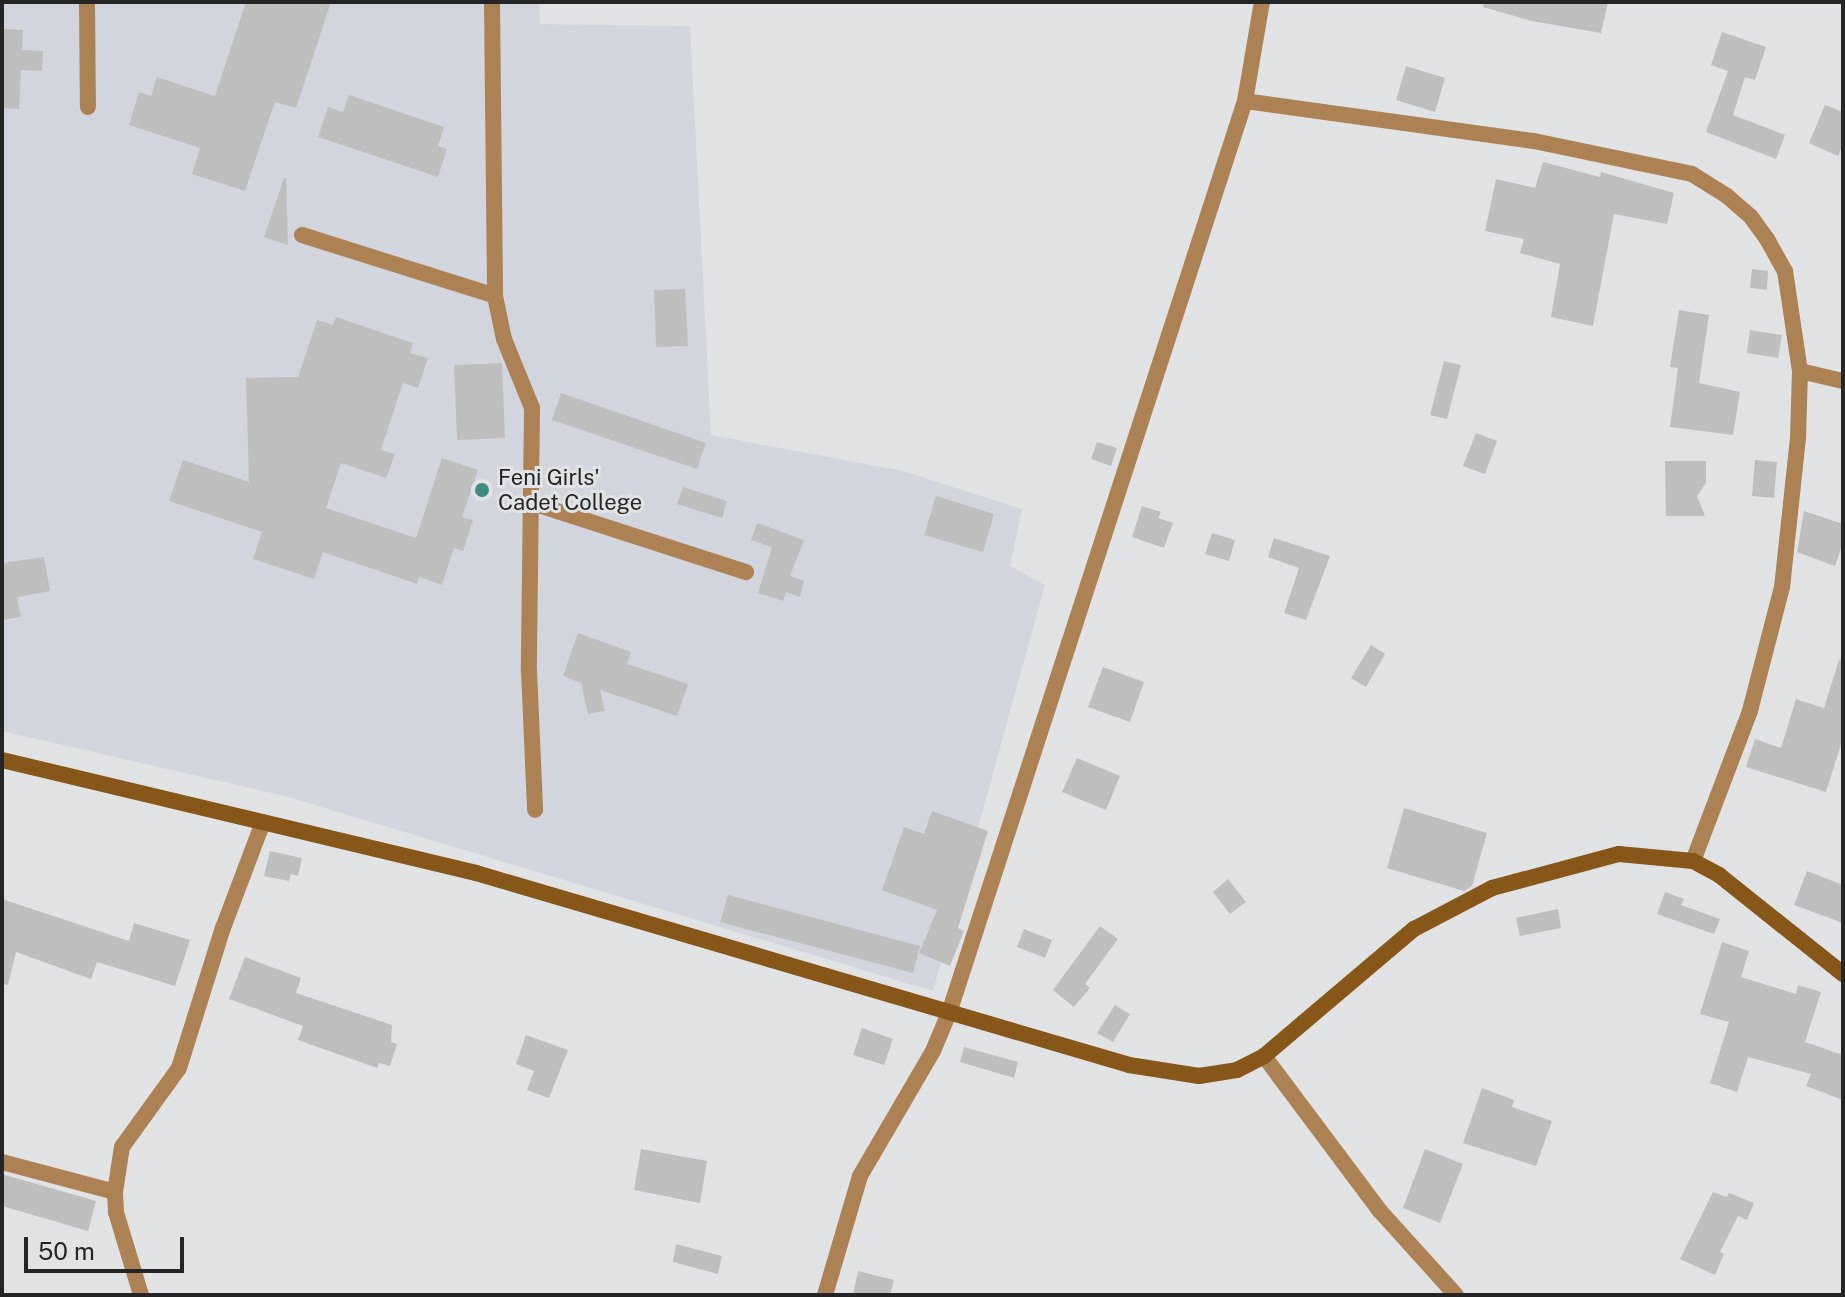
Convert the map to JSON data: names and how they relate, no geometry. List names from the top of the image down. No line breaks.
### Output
{"places":["Feni Girls' Cadet College"],"scale_bar":"50 m"}
